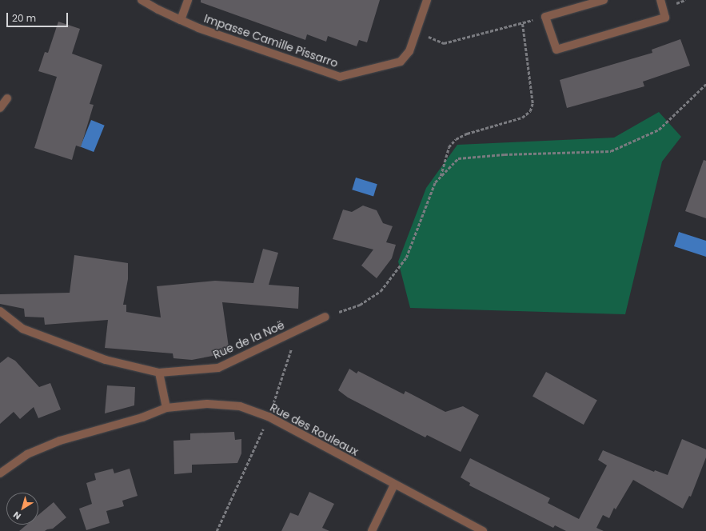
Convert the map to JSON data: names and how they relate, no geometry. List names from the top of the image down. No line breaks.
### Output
{"streets":{"street":["Impasse Camille Pissarro","Rue de la Noë","Rue des Rouleaux"]},"scale_bar":"20 m","north":"bottom left"}
